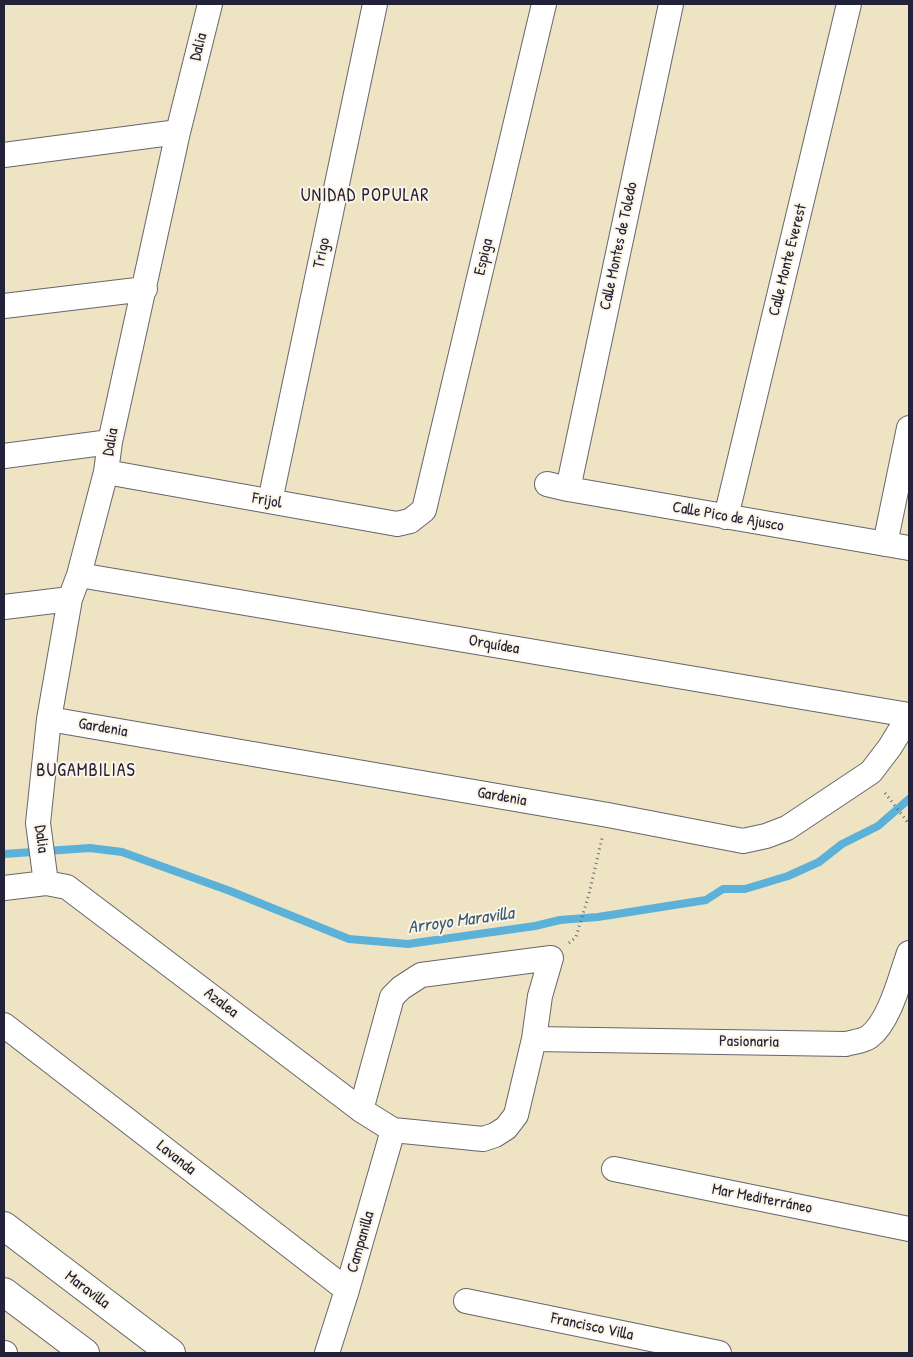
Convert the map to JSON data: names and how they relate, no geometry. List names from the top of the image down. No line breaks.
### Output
{"streets":{"main road":["Maravilla"],"street":["Dalia","Calle Montes de Toledo","Trigo","Espiga","Calle Monte Everest","Frijol","Calle Pico de Ajusco","Orquídea","Gardenia","Azalea","Pasionaria","Lavanda","Mar Mediterráneo","Campanilla","Francisco Villa"]},"crossings":[["Dalia","Frijol"],["Dalia","Orquídea"],["Dalia","Gardenia"],["Dalia","Azalea"],["Calle Montes de Toledo","Calle Pico de Ajusco"],["Trigo","Frijol"],["Espiga","Frijol"],["Calle Monte Everest","Calle Pico de Ajusco"],["Orquídea","Gardenia"],["Azalea","Campanilla"],["Lavanda","Campanilla"]],"districts":["UNIDAD POPULAR","BUGAMBILIAS"],"water":["Arroyo Maravilla"]}
